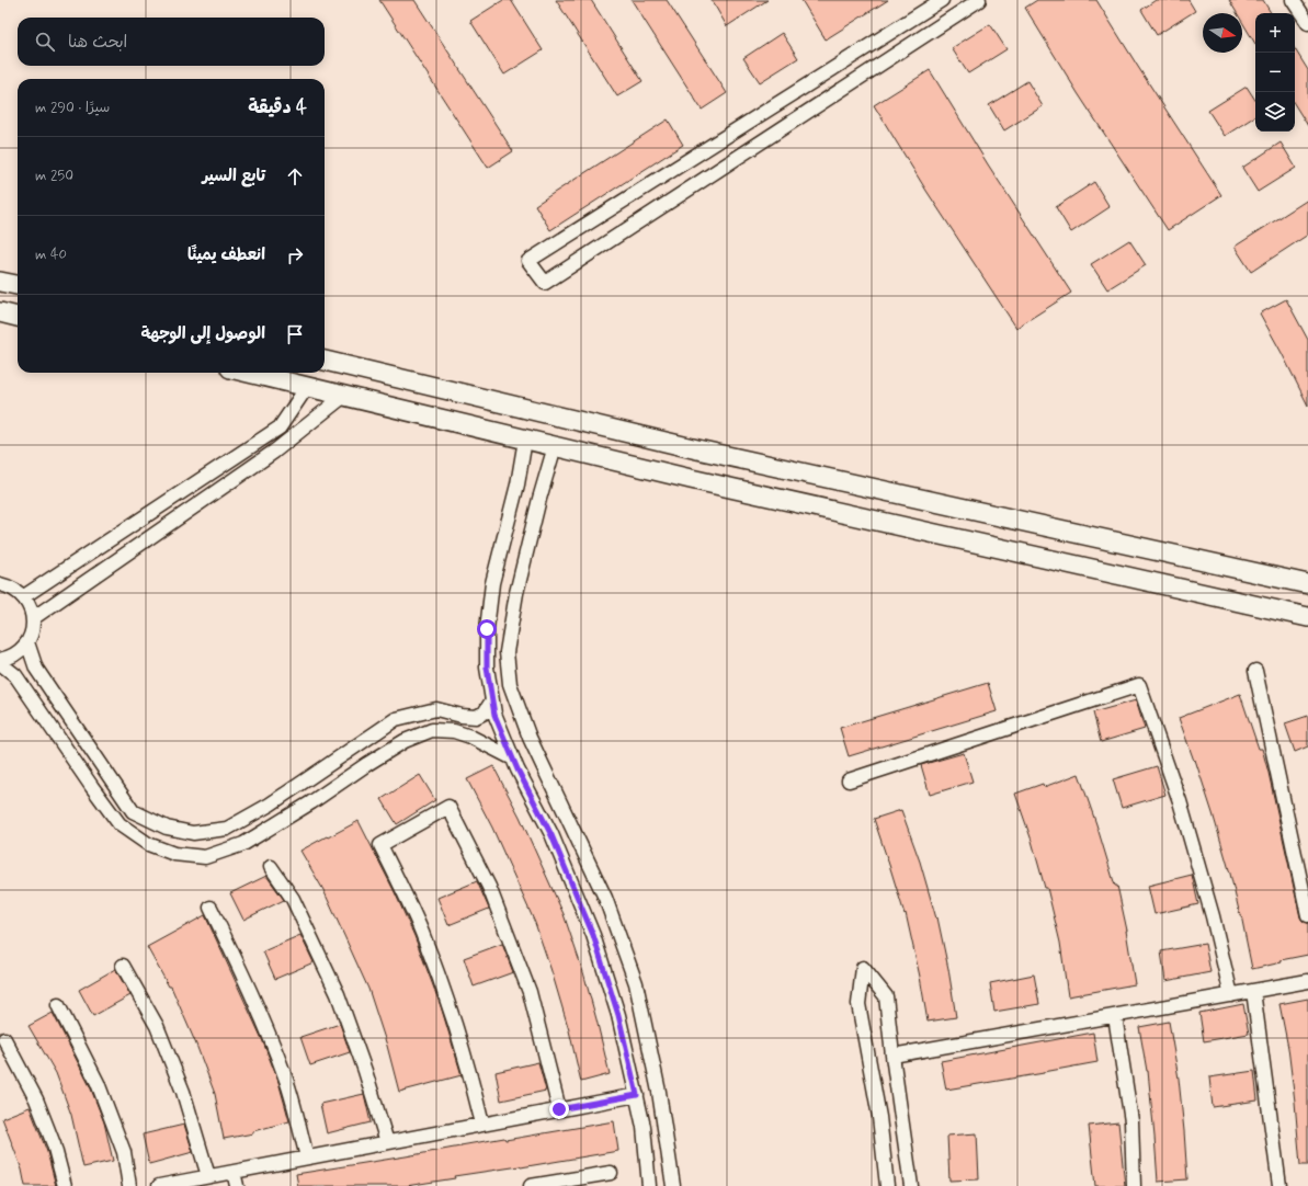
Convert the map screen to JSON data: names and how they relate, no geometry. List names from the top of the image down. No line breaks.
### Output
{"north":"right","page":{"map_buttons":["+","−"],"search":"ابحث هنا","heading":["4 دقيقة","سيرًا · 290 m"],"list":[["تابع السير","250 m"],["انعطف يمينًا","40 m"],"الوصول إلى الوجهة"]}}
